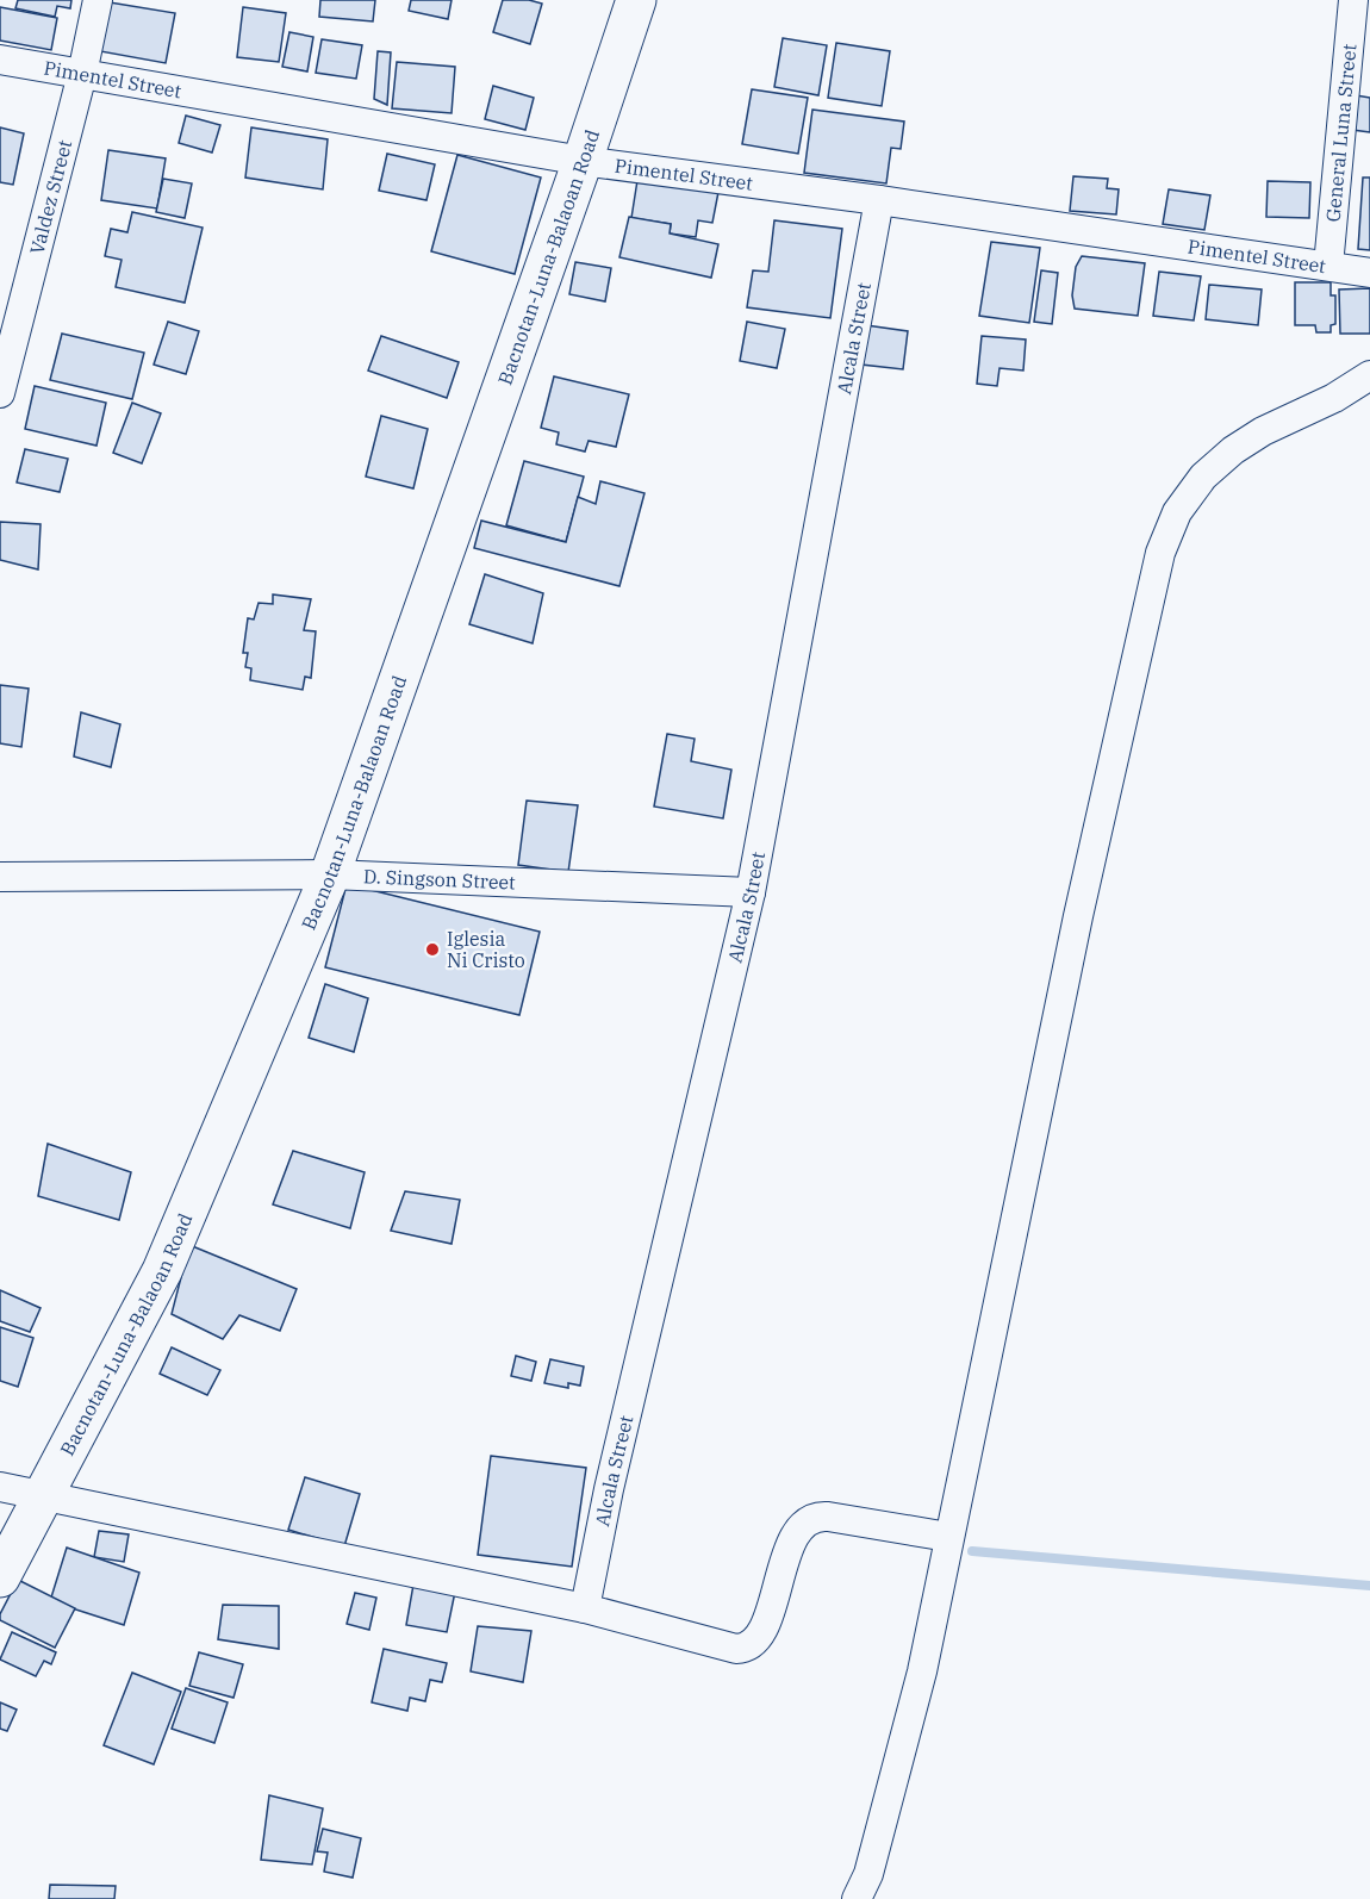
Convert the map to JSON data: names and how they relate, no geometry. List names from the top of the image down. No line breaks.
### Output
{"streets":{"main road":["Bacnotan-Luna-Balaoan Road"],"street":["Pimentel Street","General Luna Street","Valdez Street","Alcala Street","D. Singson Street"]},"crossings":[["Pimentel Street","General Luna Street"],["Pimentel Street","Valdez Street"],["Pimentel Street","Bacnotan-Luna-Balaoan Road"],["Pimentel Street","Alcala Street"],["Bacnotan-Luna-Balaoan Road","D. Singson Street"],["Alcala Street","D. Singson Street"]],"places":["Iglesia Ni Cristo"]}
